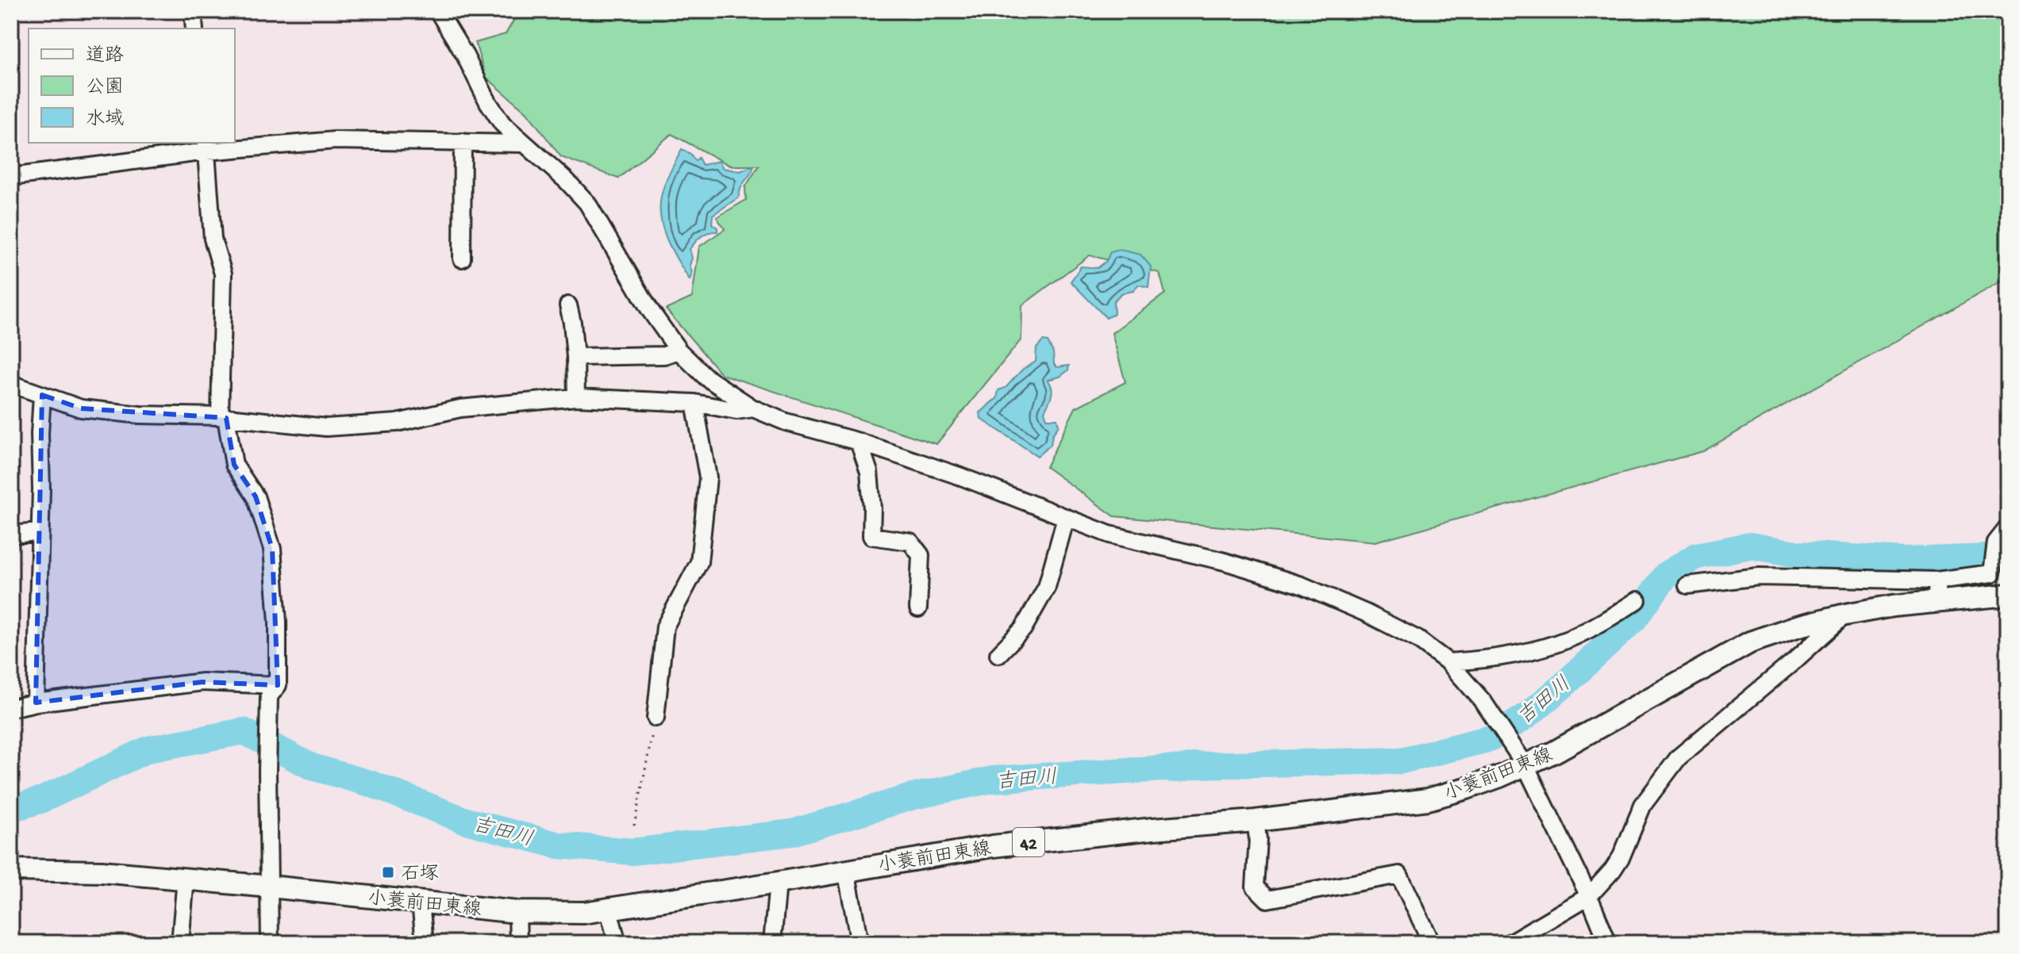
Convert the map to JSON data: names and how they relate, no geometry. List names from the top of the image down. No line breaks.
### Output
{"streets":{"main road":["小蓑前田東線","42"]},"water":["吉田川"],"places":{"transit":["石塚"]},"legend":["道路","公園","水域"]}
